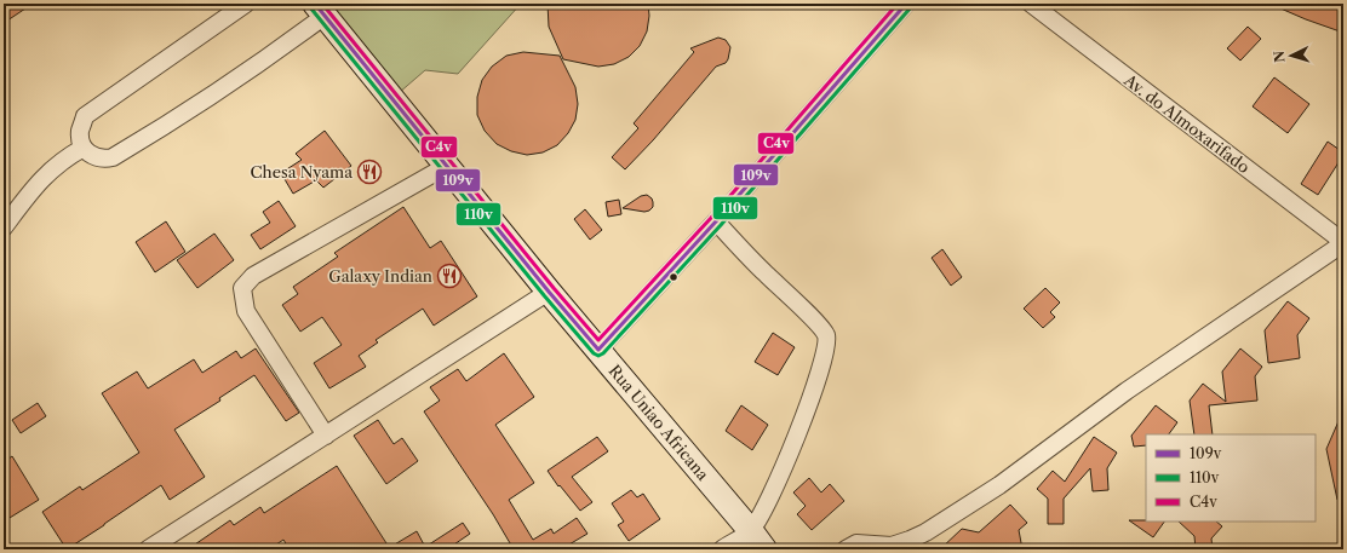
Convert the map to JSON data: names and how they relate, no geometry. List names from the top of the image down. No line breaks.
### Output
{"streets":{"main road":["Rua Uniao Africana"],"street":["Av. do Almoxarifado"]},"places":{"restaurant":["Chesa Nyama","Galaxy Indian"]},"lines":["transit line 109v","transit line C4v","transit line 110v"],"legend":["109v","110v","C4v"],"north":"left"}
